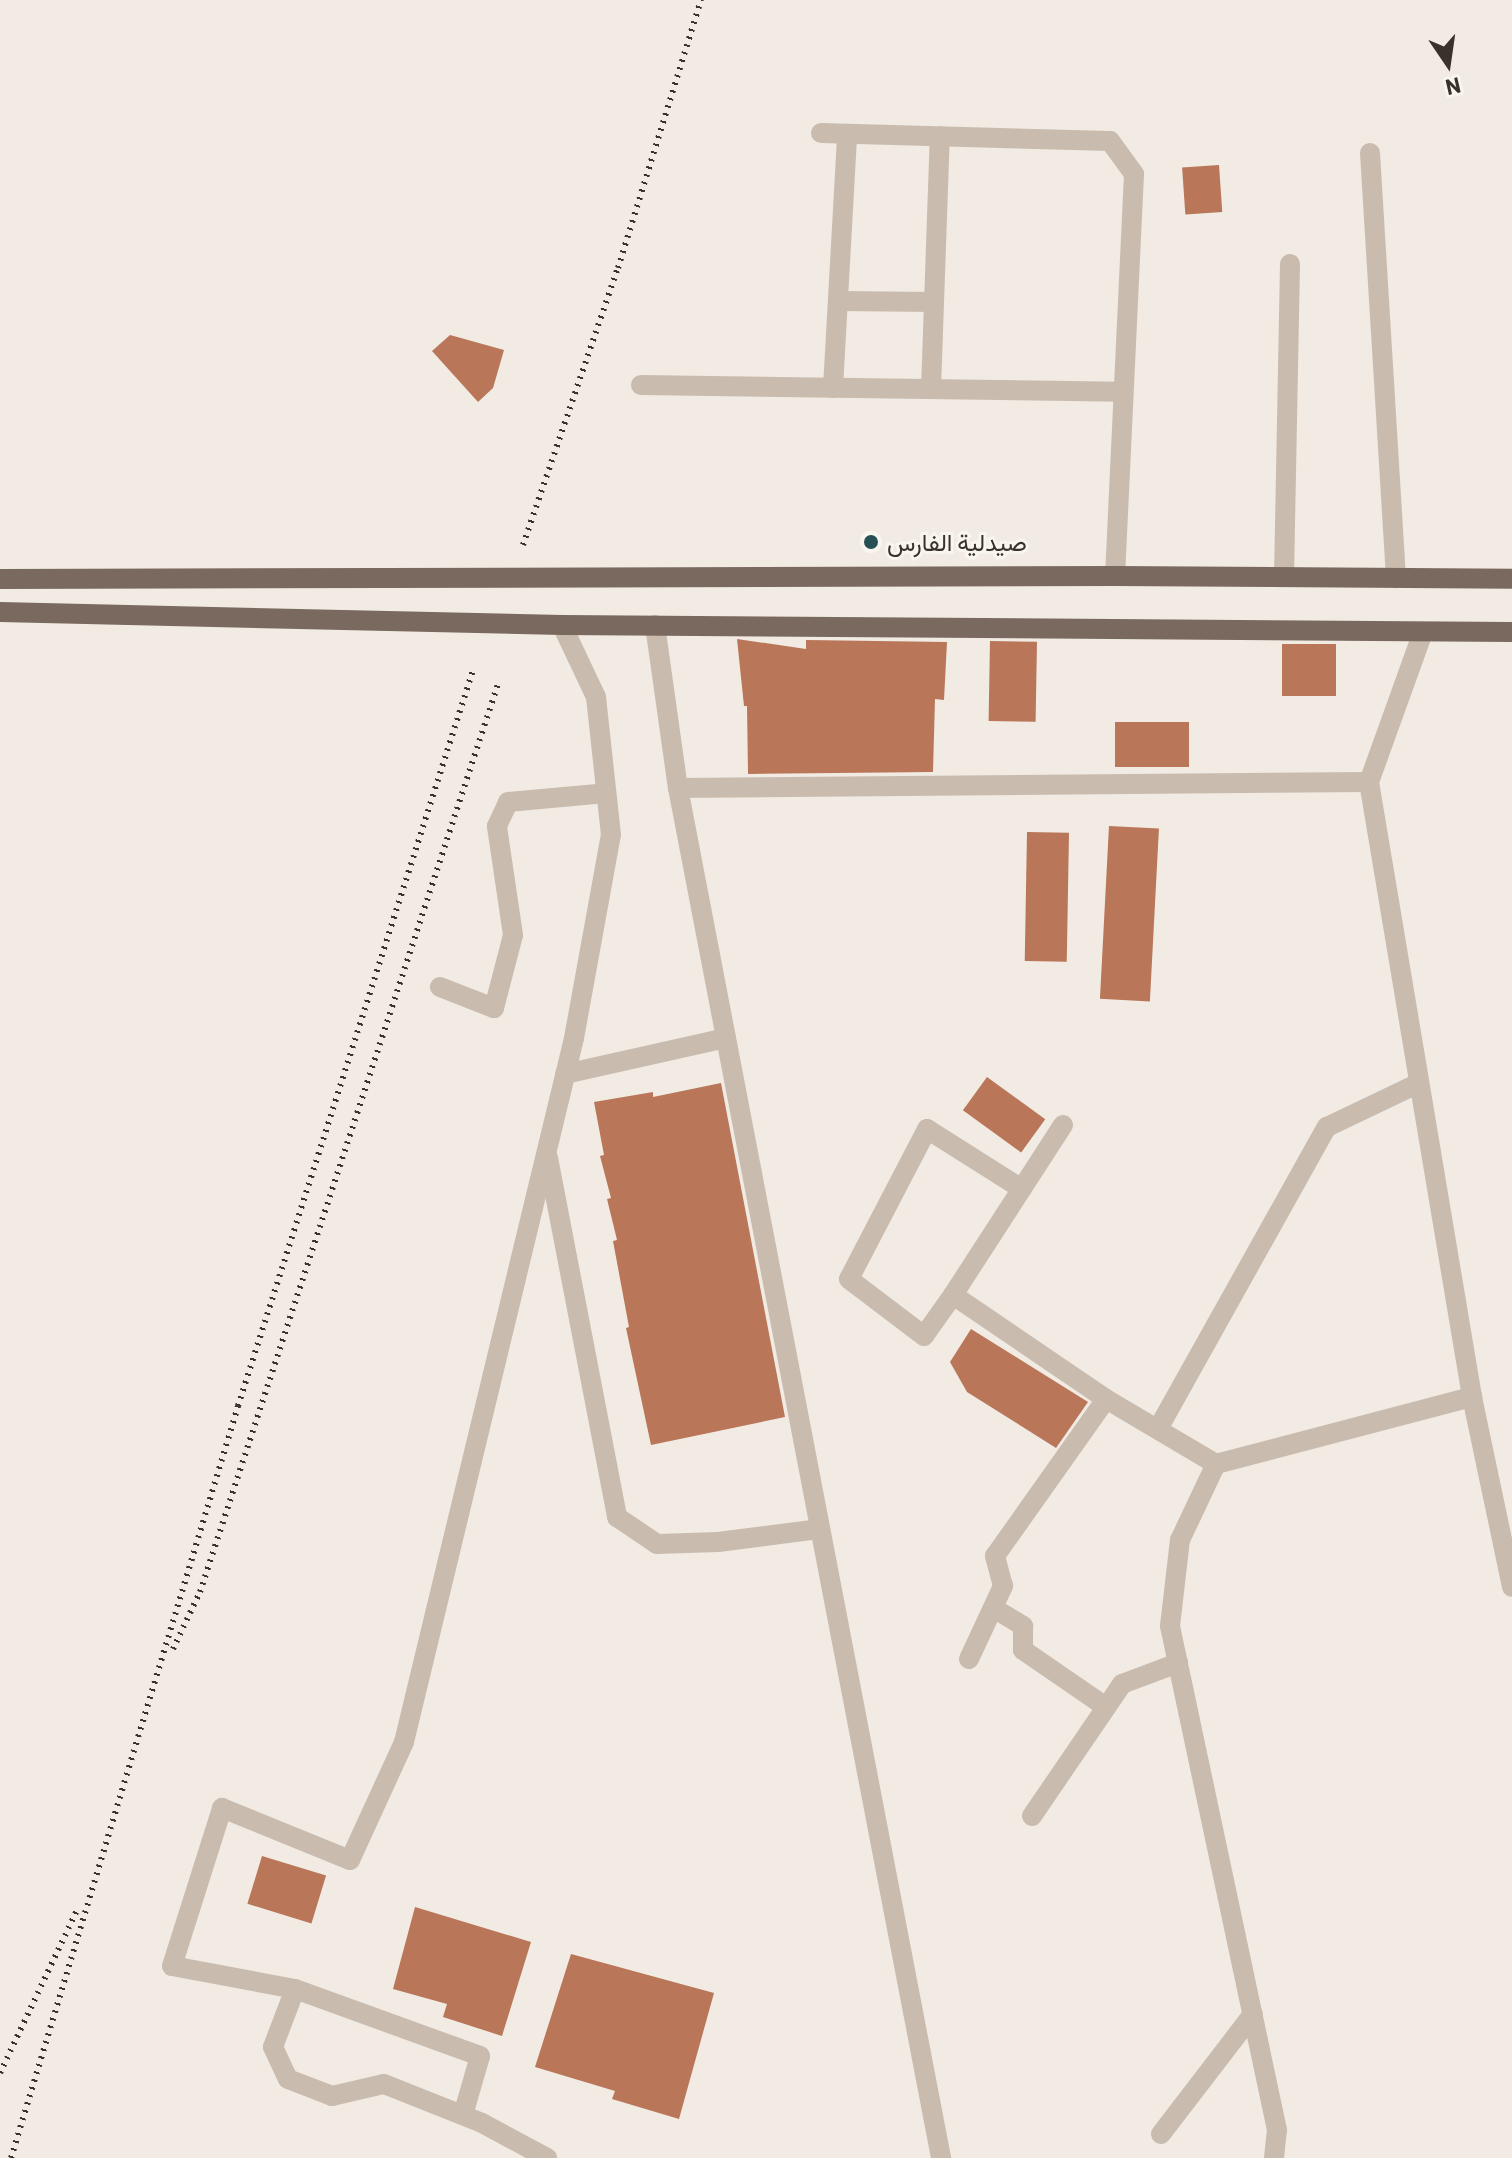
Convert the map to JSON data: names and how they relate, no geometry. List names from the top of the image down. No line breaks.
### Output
{"places":["صيدلية الفارس"],"north":"bottom"}
